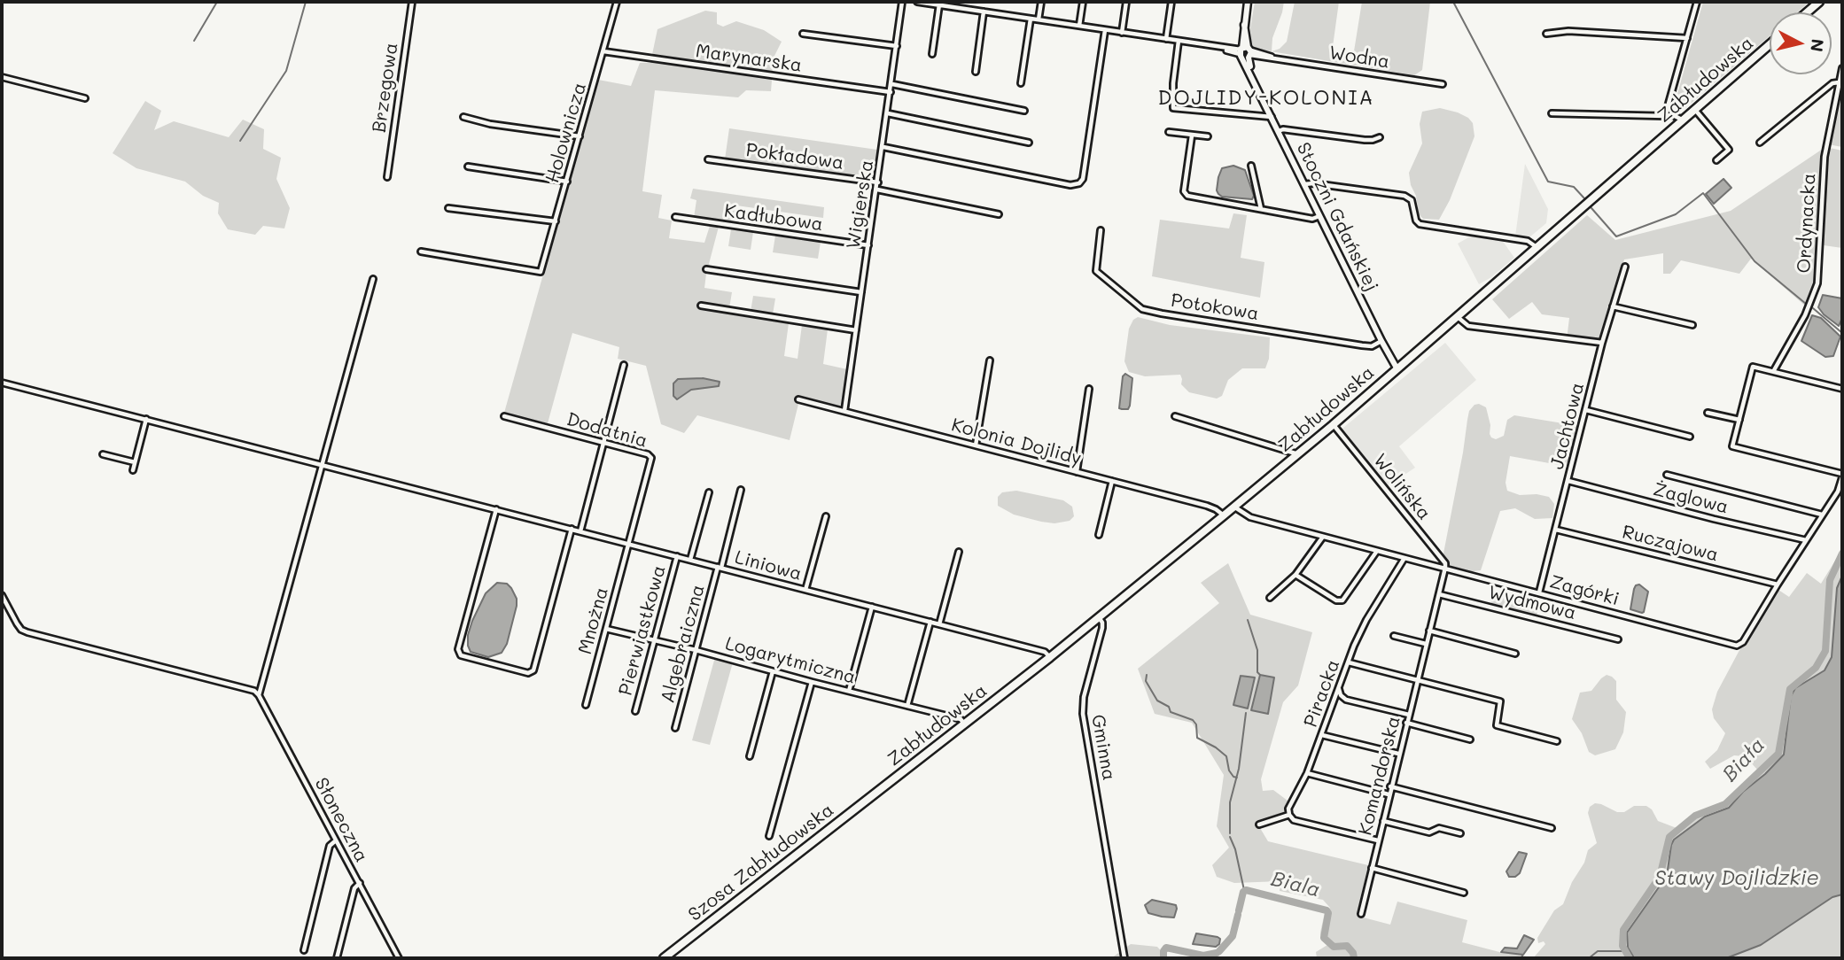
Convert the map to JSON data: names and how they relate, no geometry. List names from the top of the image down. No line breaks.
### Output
{"streets":{"highway":["Zabłudowska","Szosa Zabłudowska"],"street":["Wodna","Marynarska","Brzegowa","Holownicza","Pokładowa","Wigierska","Stoczni Gdańskiej","Kadłubowa","Ordynacka","Potokowa","Jachtowa","Dodatnia","Kolonia Dojlidy","Wolińska","Żaglowa","Ruczajowa","Liniowa","Zagórki","Wydmowa","Mnożna","Pierwiastkowa","Algebraiczna","Logarytmiczna","Piracka","Gminna","Komandorska","Słoneczna"]},"crossings":[["Wodna","Stoczni Gdańskiej"],["Marynarska","Holownicza"],["Marynarska","Wigierska"],["Zabłudowska","Stoczni Gdańskiej"],["Zabłudowska","Kolonia Dojlidy"],["Zabłudowska","Wolińska"],["Zabłudowska","Liniowa"],["Zabłudowska","Zagórki"],["Zabłudowska","Logarytmiczna"],["Zabłudowska","Gminna"],["Zabłudowska","Szosa Zabłudowska"],["Pokładowa","Wigierska"],["Wigierska","Kadłubowa"],["Wigierska","Kolonia Dojlidy"],["Stoczni Gdańskiej","Potokowa"],["Jachtowa","Żaglowa"],["Jachtowa","Ruczajowa"],["Jachtowa","Zagórki"],["Dodatnia","Liniowa"],["Dodatnia","Mnożna"],["Wolińska","Zagórki"],["Wolińska","Komandorska"],["Żaglowa","Zagórki"],["Ruczajowa","Zagórki"],["Liniowa","Mnożna"],["Liniowa","Pierwiastkowa"],["Liniowa","Algebraiczna"],["Zagórki","Piracka"],["Zagórki","Komandorska"],["Wydmowa","Komandorska"],["Mnożna","Logarytmiczna"],["Pierwiastkowa","Logarytmiczna"],["Algebraiczna","Logarytmiczna"]],"districts":["DOJLIDY-KOLONIA"],"water":["Biała","Stawy Dojlidzkie","Biala"],"north":"right"}
